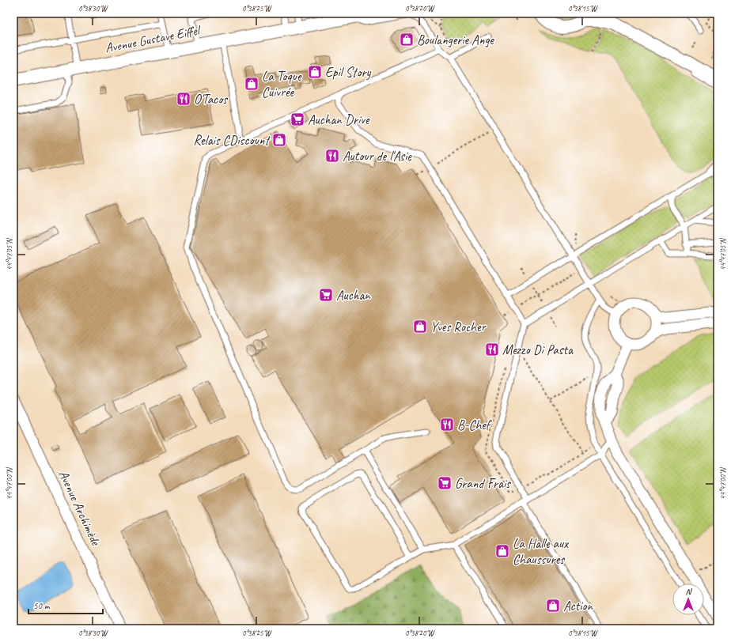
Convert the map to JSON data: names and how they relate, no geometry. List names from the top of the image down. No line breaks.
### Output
{"streets":{"street":["Avenue Gustave Eiffel","Avenue Archimède"]},"places":{"shop":["Boulangerie Ange","Epil Story","La Toque Cuivrée","Relais CDiscount","Yves Rocher","La Halle aux Chaussures","Action"],"restaurant":["O'Tacos","Autour de l'Asie","Mezzo Di Pasta","B-Chef"],"supermarket":["Auchan Drive","Auchan","Grand Frais"]},"scale_bar":"50 m","north":"top","coordinates":["0°38'30\"W","0°38'25\"W","0°38'20\"W","0°38'15\"W","44°47'05\"N","44°47'00\"N"]}
